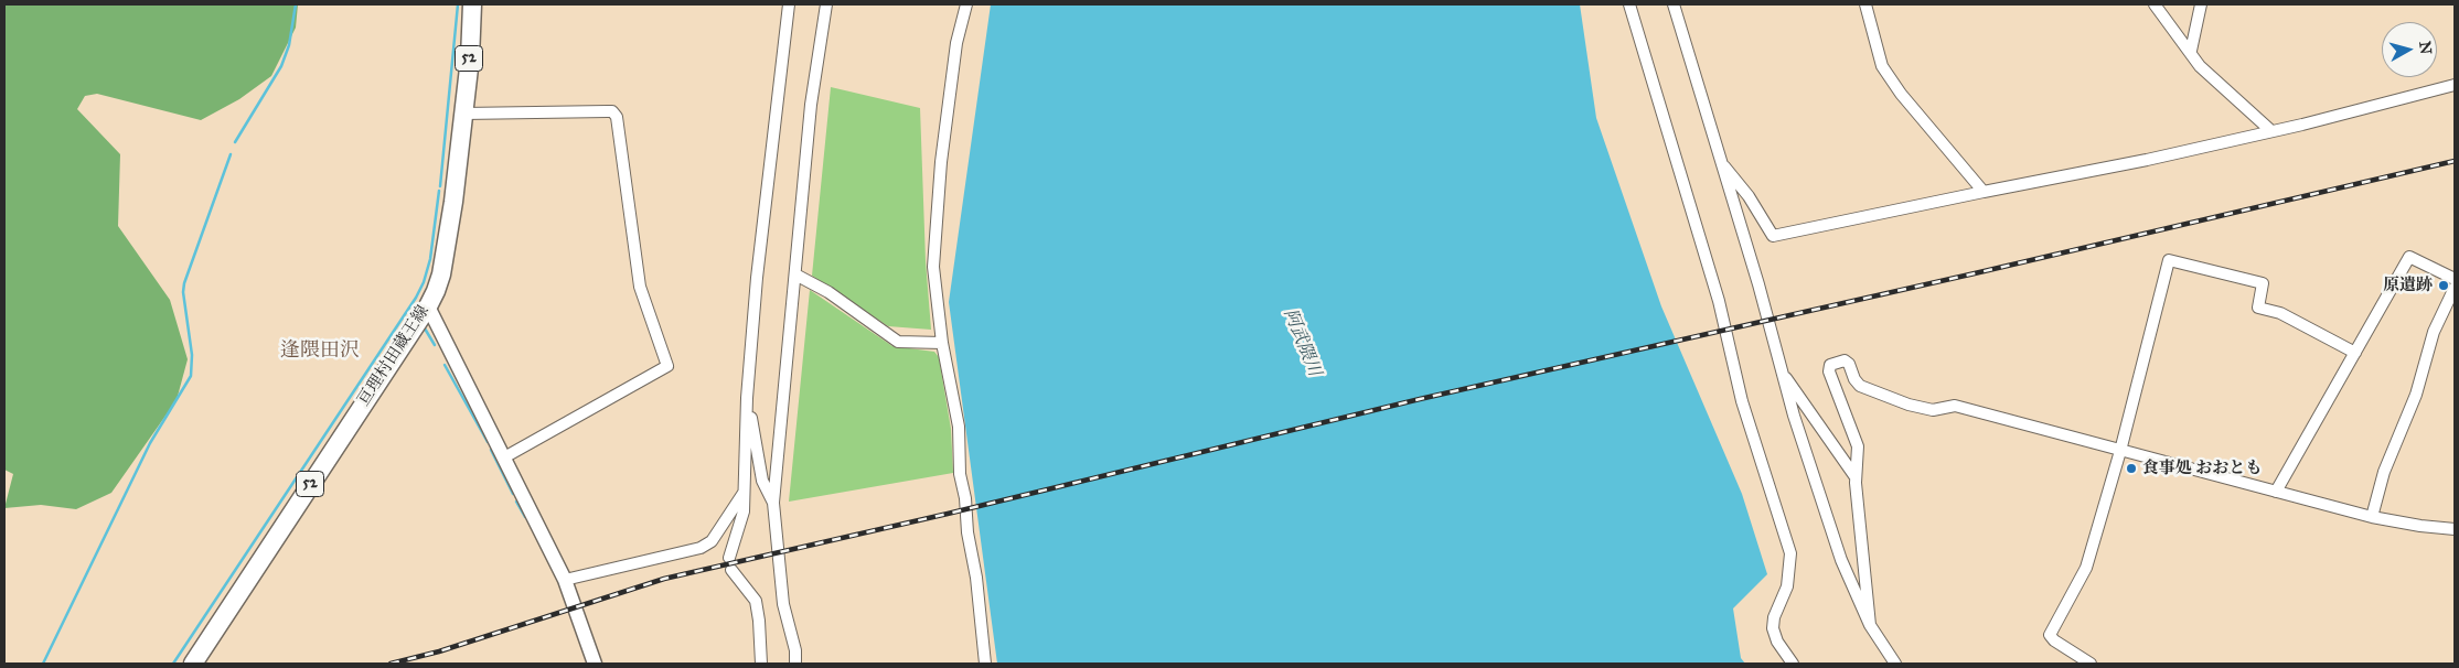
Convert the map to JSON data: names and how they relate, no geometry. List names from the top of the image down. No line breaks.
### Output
{"streets":{"main road":["52","亘理村田蔵王線"]},"districts":["逢隈田沢"],"water":["阿武隈川"],"places":["原遺跡","食事処 おおとも"],"north":"right"}
